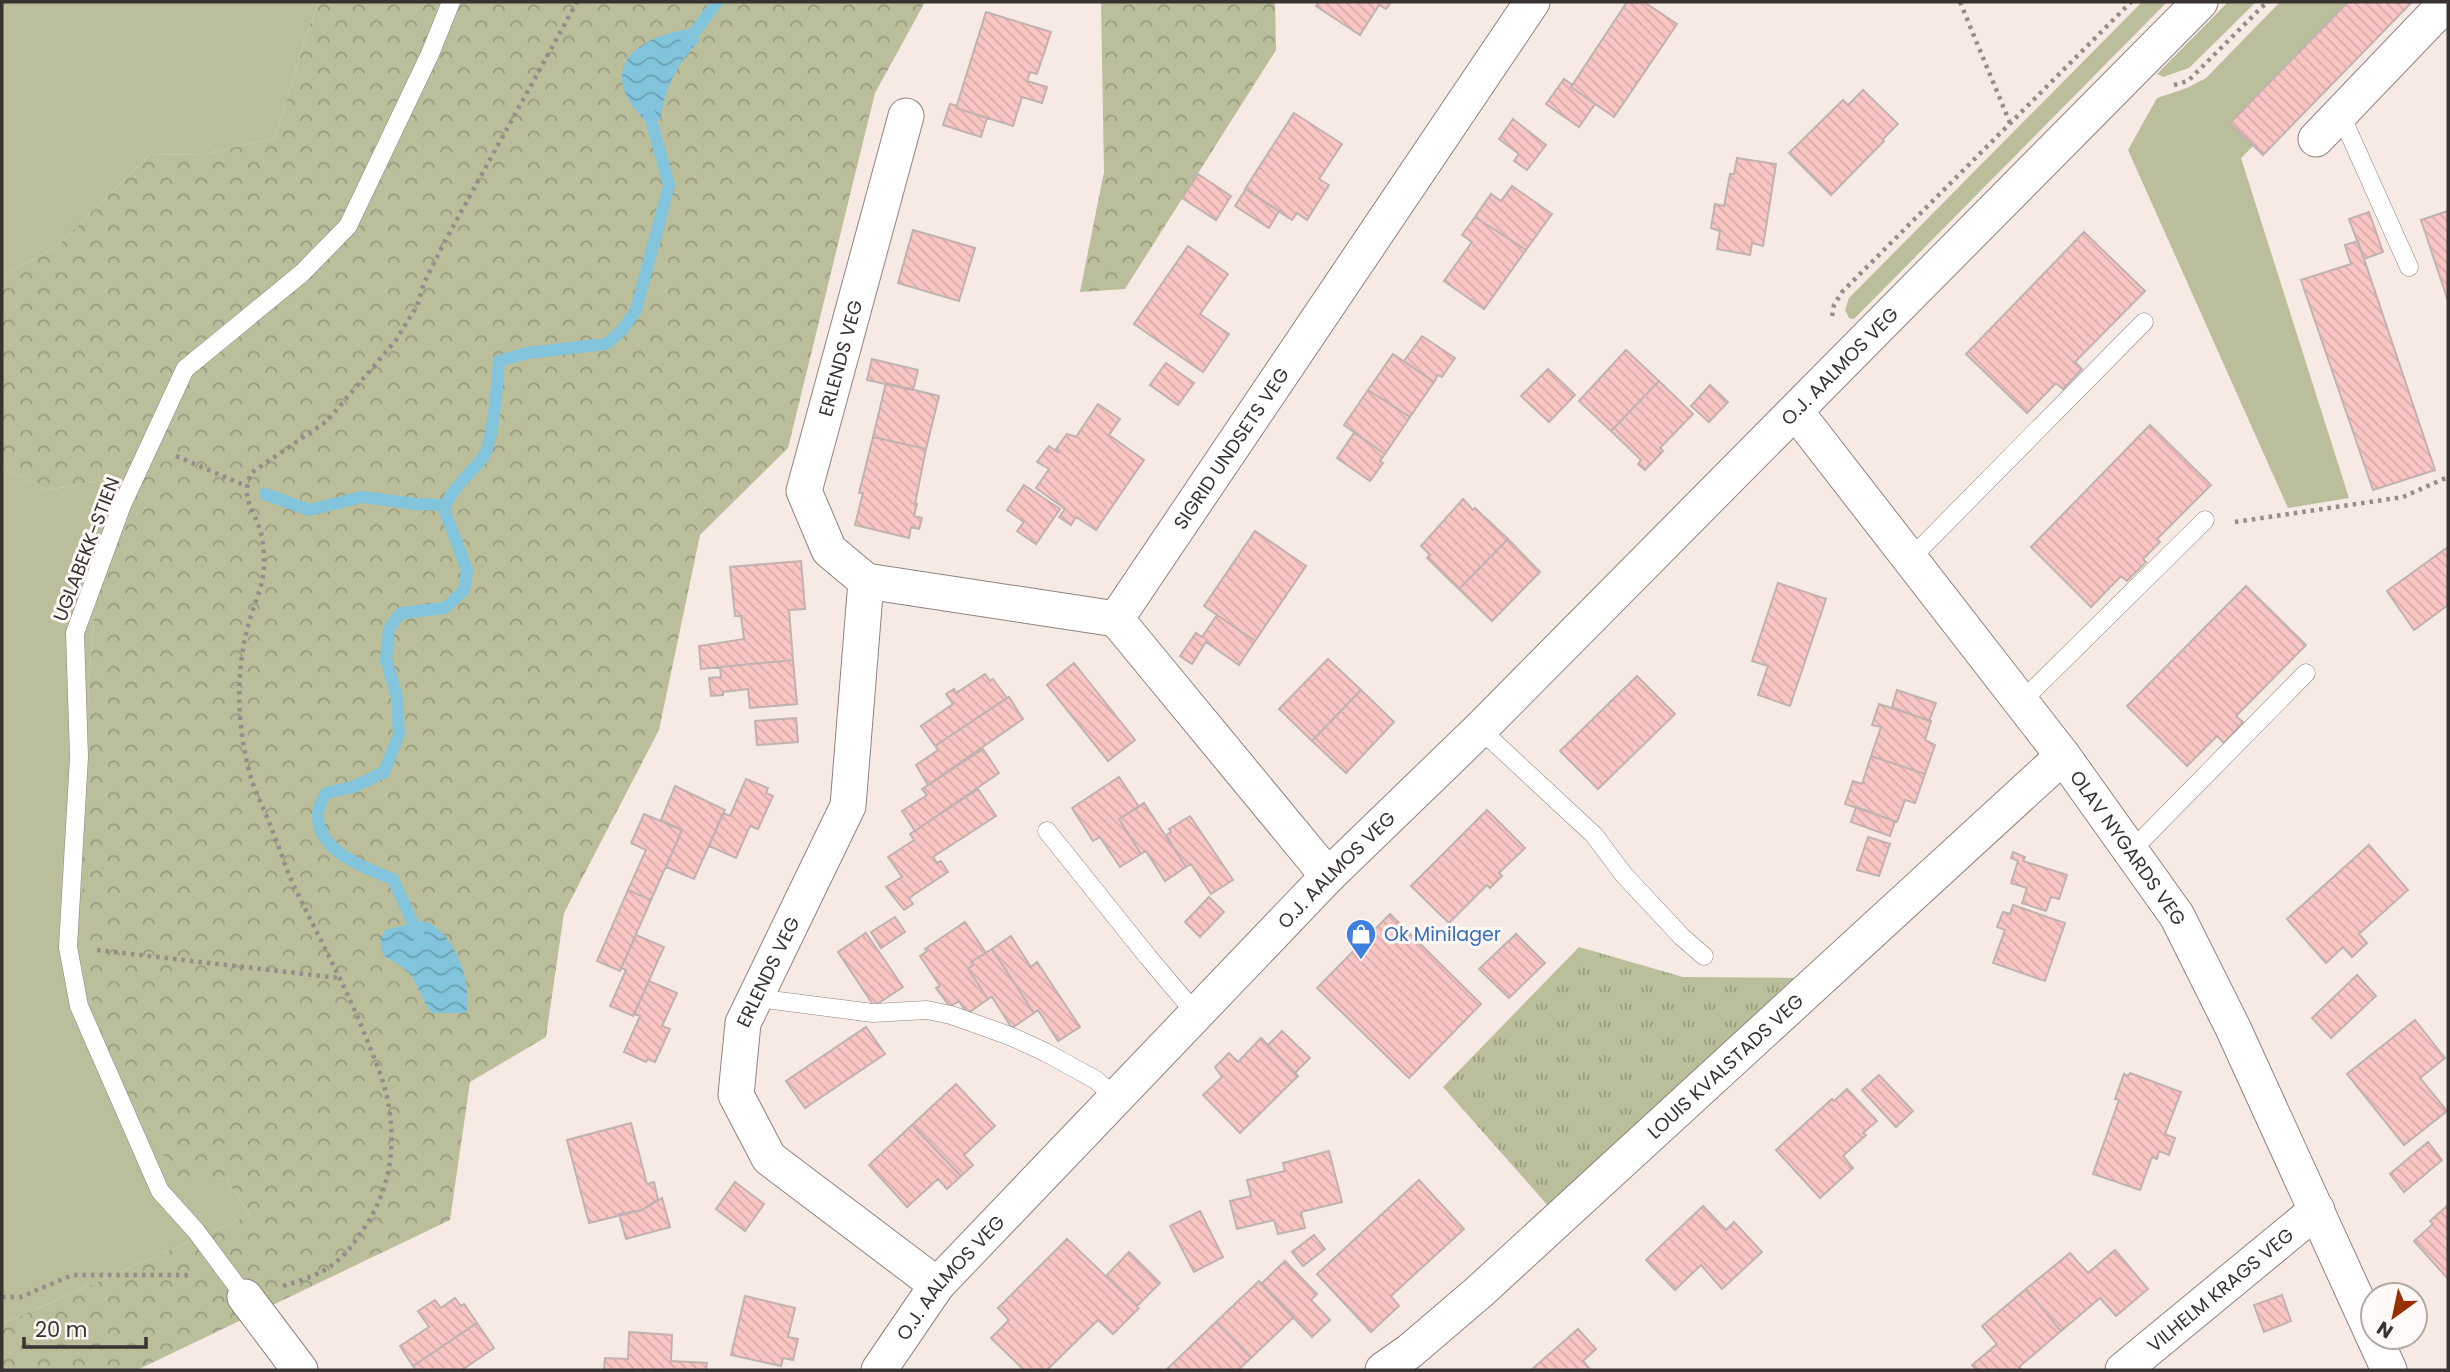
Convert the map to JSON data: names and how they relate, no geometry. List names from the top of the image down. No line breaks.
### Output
{"streets":{"street":["ERLENDS VEG","O.J. AALMOS VEG","SIGRID UNDSETS VEG","OLAV NYGARDS VEG","LOUIS KVALSTADS VEG","VILHELM KRAGS VEG"],"lane":["UGLABEKK-STIEN"]},"crossings":[["ERLENDS VEG","O.J. AALMOS VEG"],["O.J. AALMOS VEG","OLAV NYGARDS VEG"],["OLAV NYGARDS VEG","LOUIS KVALSTADS VEG"],["OLAV NYGARDS VEG","VILHELM KRAGS VEG"]],"places":{"shop":["Ok Minilager"]},"scale_bar":"20 m","north":"bottom left"}
